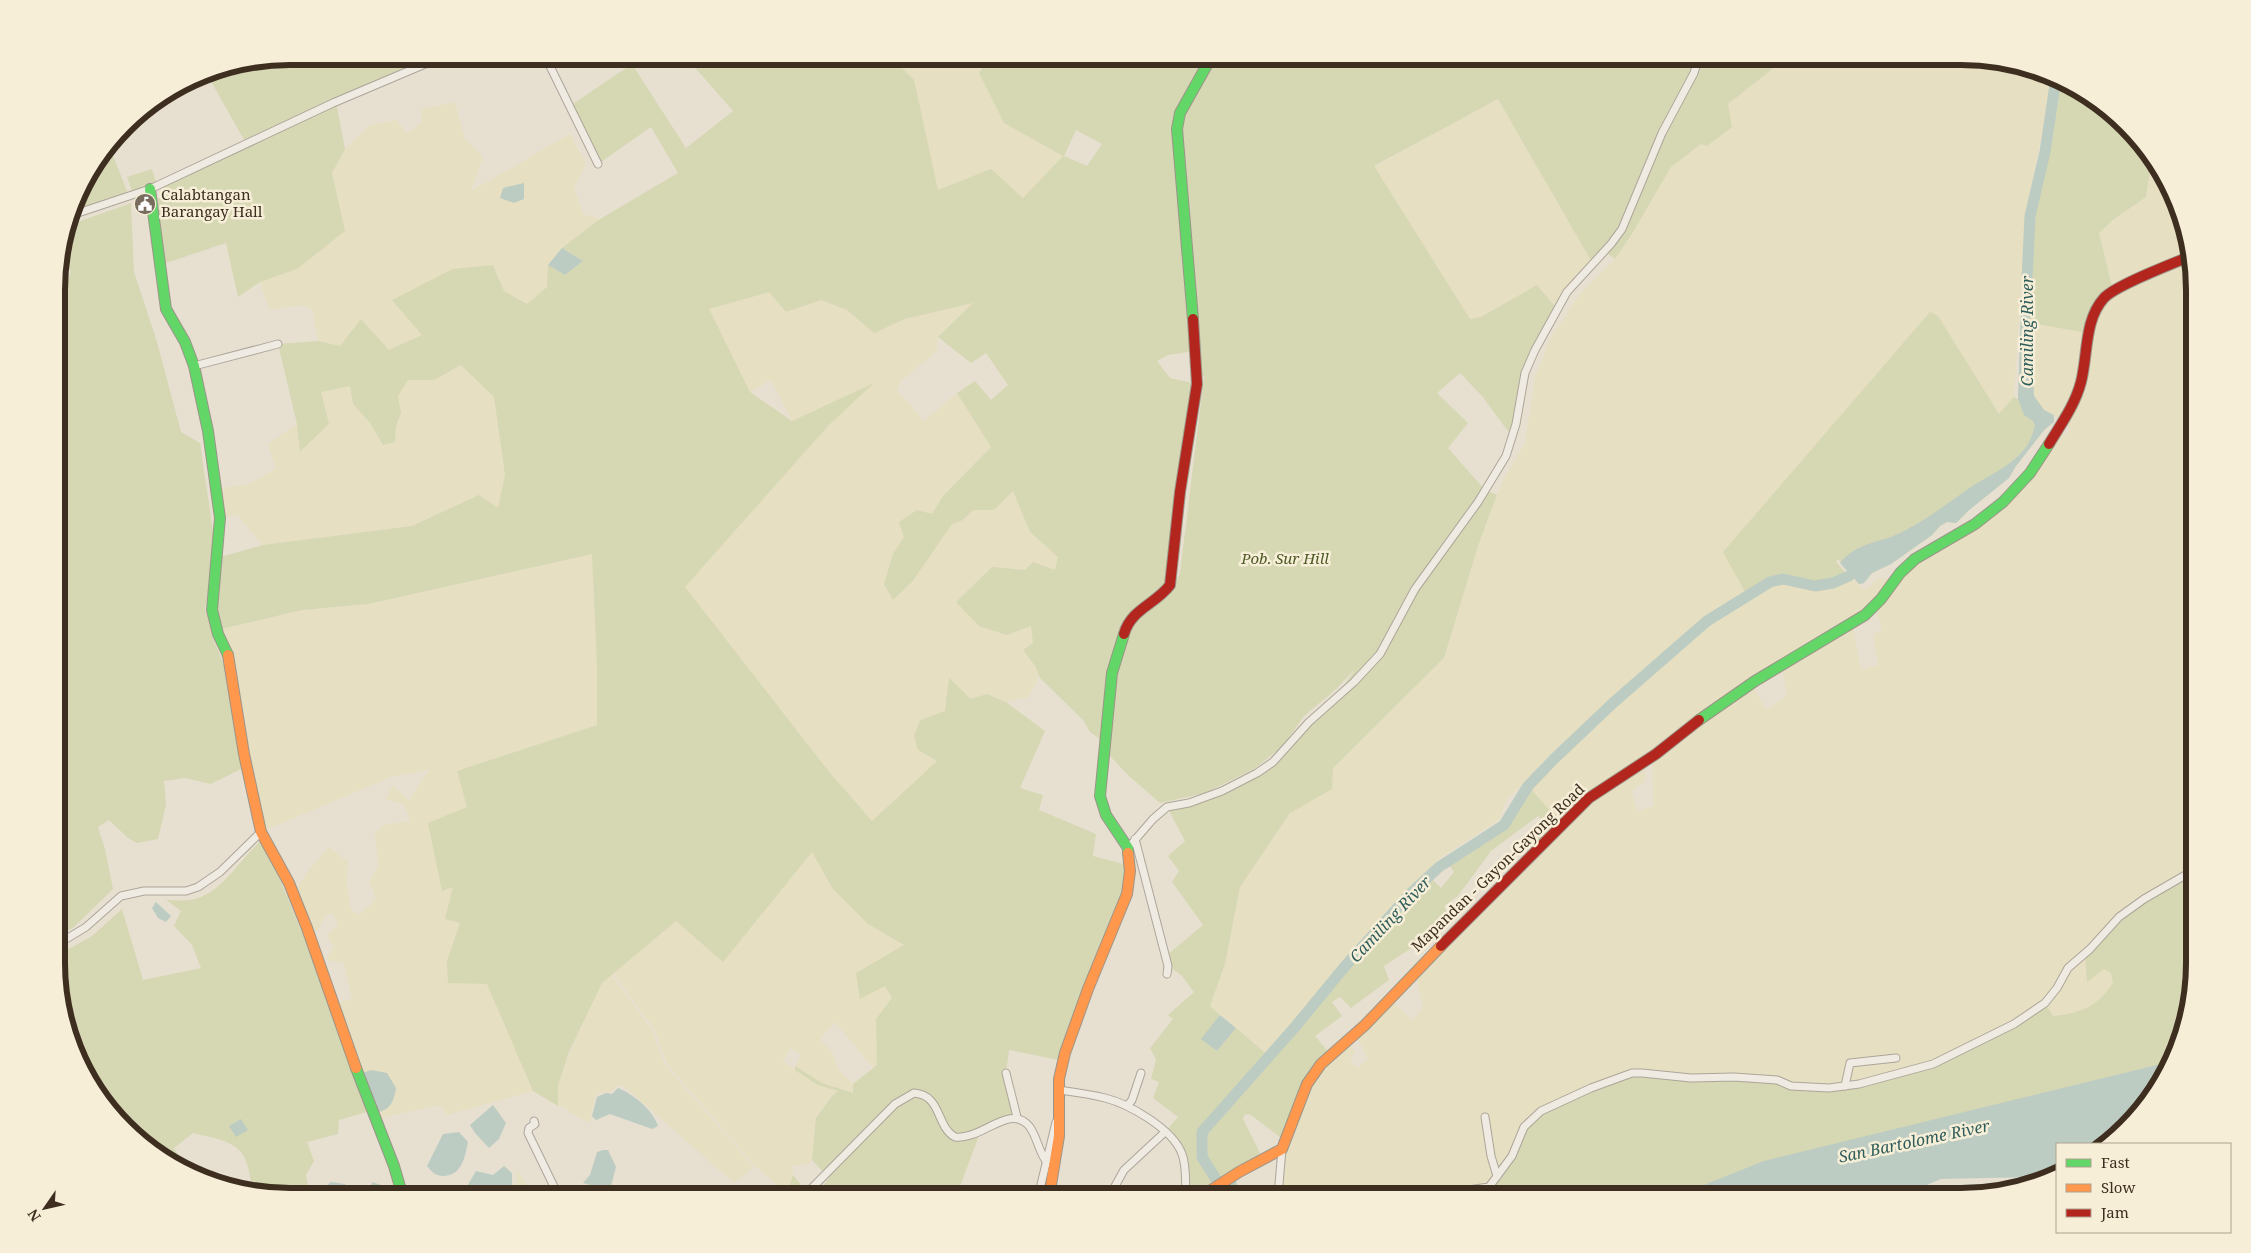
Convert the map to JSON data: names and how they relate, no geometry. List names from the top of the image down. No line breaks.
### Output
{"streets":{"street":["Mapandan - Gayon-Gayong Road"]},"water":["Camiling River","San Bartolome River"],"parks":["Pob. Sur Hill"],"places":{"public building":["Calabtangan Barangay Hall"]},"legend":["Fast","Slow","Jam"],"north":"bottom left"}
